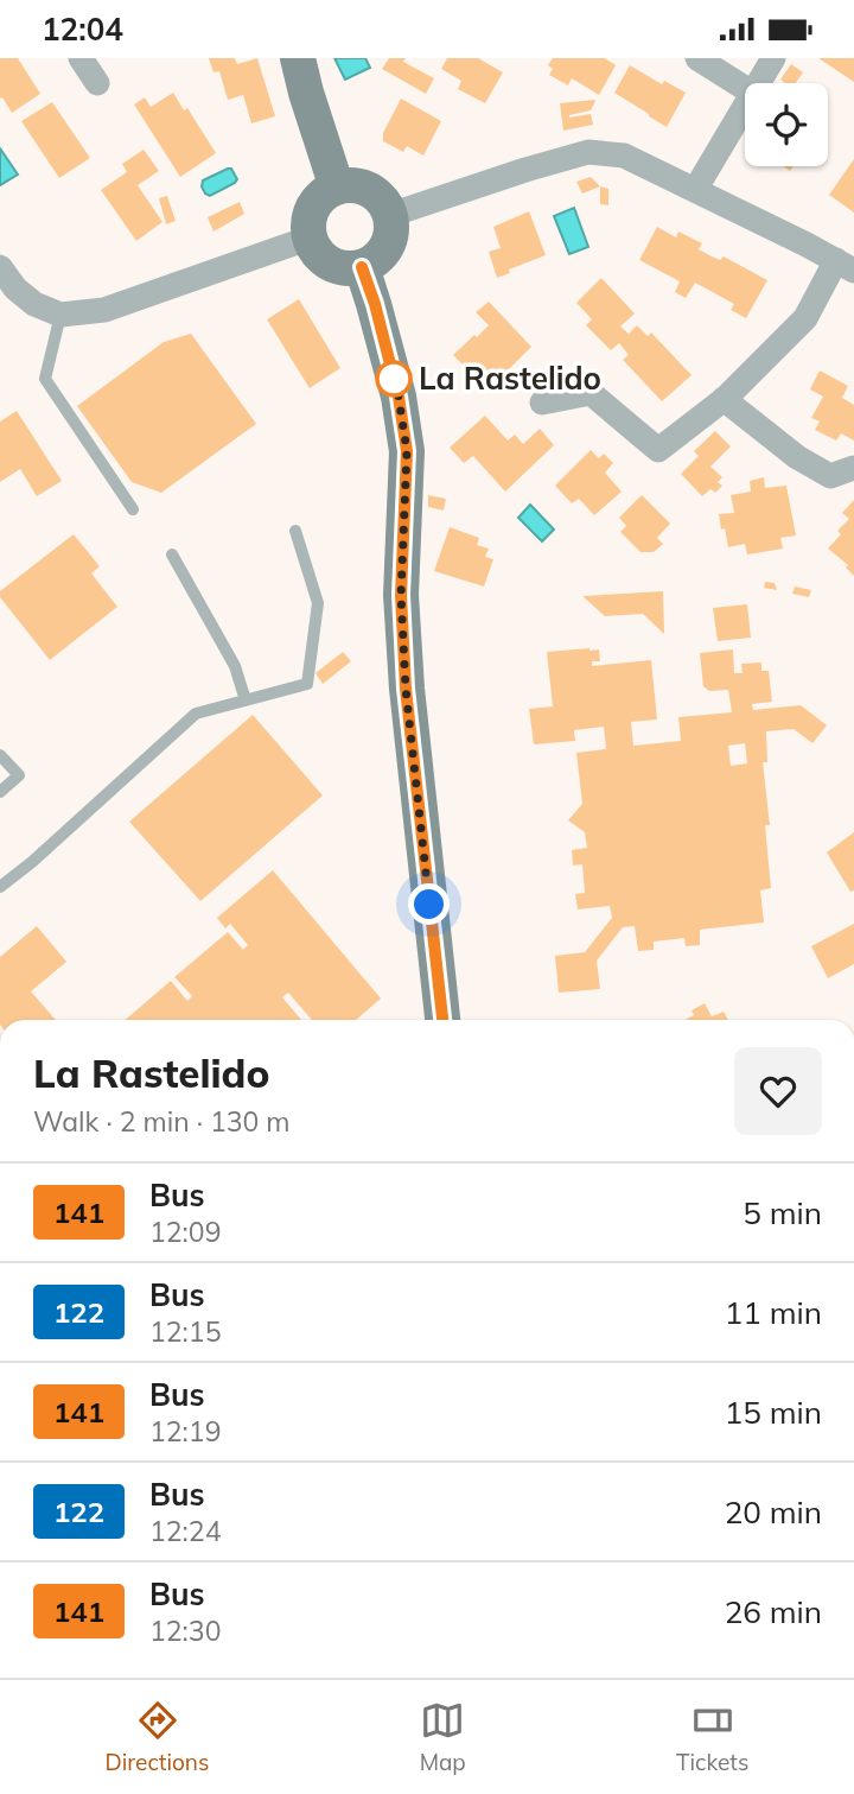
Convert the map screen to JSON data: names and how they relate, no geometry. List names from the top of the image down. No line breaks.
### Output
{"places":["La Rastelido"],"lines":["bus line 141"],"page":{"status":"12:04","heading":["La Rastelido","Walk · 2 min · 130 m"],"list":[{"mark":"141","name":"Bus","note":"12:09","value":"5 min"},{"mark":"122","name":"Bus","note":"12:15","value":"11 min"},{"mark":"141","name":"Bus","note":"12:19","value":"15 min"},{"mark":"122","name":"Bus","note":"12:24","value":"20 min"},{"mark":"141","name":"Bus","note":"12:30","value":"26 min"}],"tabs":["Directions","Map","Tickets"]}}
